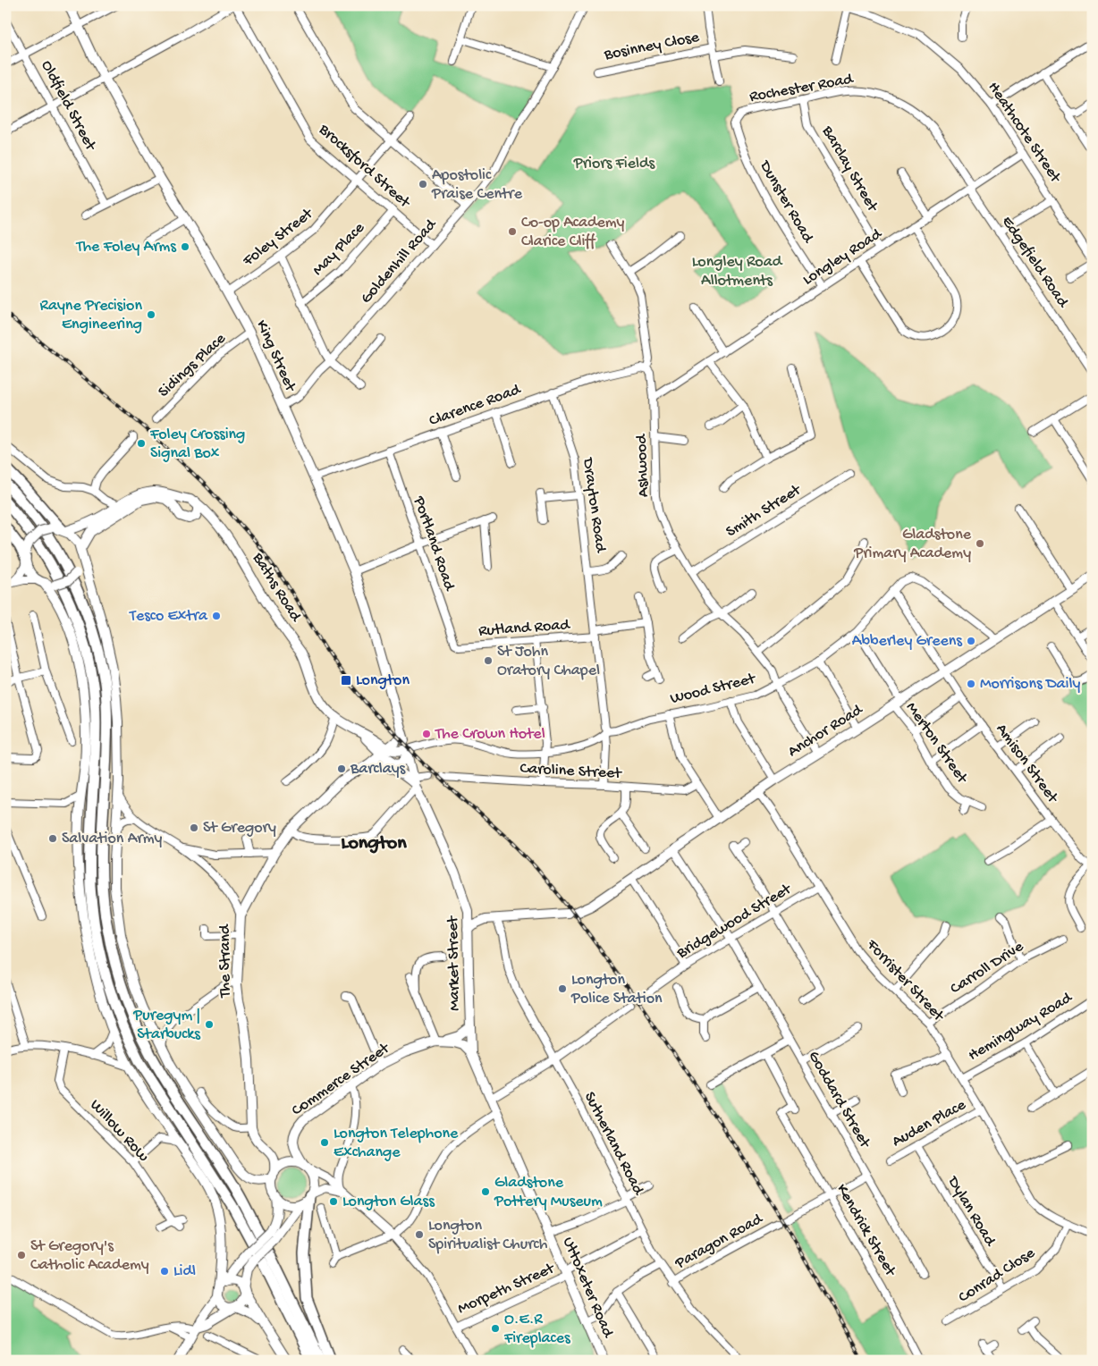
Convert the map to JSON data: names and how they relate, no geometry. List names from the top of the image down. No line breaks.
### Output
{"streets":{"main road":["King Street","Baths Road","Anchor Road","The Strand","Market Street","Commerce Street","Uttoxeter Road"],"street":["Bosinney Close","Rochester Road","Oldfield Street","Heathcote Street","Brocksford Street","Barclay Street","Dunster Road","Foley Street","May Place","Longley Road","Goldenhill Road","Edgefield Road","Sidings Place","Clarence Road","Ashwood","Drayton Road","Smith Street","Portland Road","Rutland Road","Wood Street","Merton Street","Amison Street","Caroline Street","Bridgewood Street","Carroll Drive","Forrister Street","Hemingway Road","Goddard Street","Auden Place","Willow Row","Sutherland Road","Dylan Road","Kendrick Street","Paragon Road","Conrad Close","Morpeth Street"]},"crossings":[["Rochester Road","Barclay Street"],["Rochester Road","Dunster Road"],["Rochester Road","Longley Road"],["Rochester Road","Edgefield Road"],["Heathcote Street","Longley Road"],["Brocksford Street","Foley Street"],["Brocksford Street","May Place"],["Brocksford Street","Goldenhill Road"],["Barclay Street","Longley Road"],["Dunster Road","Longley Road"],["Foley Street","King Street"],["Longley Road","Edgefield Road"],["Longley Road","Ashwood"],["Goldenhill Road","King Street"],["King Street","Sidings Place"],["King Street","Clarence Road"],["King Street","Baths Road"],["King Street","The Strand"],["Clarence Road","Ashwood"],["Clarence Road","Drayton Road"],["Clarence Road","Portland Road"],["Ashwood","Smith Street"],["Ashwood","Wood Street"],["Ashwood","Anchor Road"],["Drayton Road","Rutland Road"],["Drayton Road","Wood Street"],["Drayton Road","Caroline Street"],["Portland Road","Rutland Road"],["Baths Road","The Strand"],["Wood Street","Anchor Road"],["Wood Street","Amison Street"],["Wood Street","Market Street"],["Anchor Road","Merton Street"],["Anchor Road","Amison Street"],["Anchor Road","Market Street"],["Anchor Road","Forrister Street"],["Anchor Road","Goddard Street"],["Anchor Road","Sutherland Road"],["Bridgewood Street","Forrister Street"],["Bridgewood Street","Goddard Street"],["The Strand","Commerce Street"],["Market Street","Commerce Street"],["Market Street","Uttoxeter Road"],["Carroll Drive","Forrister Street"],["Forrister Street","Hemingway Road"],["Forrister Street","Auden Place"],["Forrister Street","Conrad Close"],["Commerce Street","Uttoxeter Road"],["Goddard Street","Paragon Road"],["Auden Place","Dylan Road"],["Sutherland Road","Paragon Road"],["Sutherland Road","Morpeth Street"],["Dylan Road","Conrad Close"],["Kendrick Street","Paragon Road"],["Uttoxeter Road","Morpeth Street"]],"districts":["Longton"],"parks":["Priors Fields","Longley Road Allotments"],"places":{"other":["Apostolic Praise Centre","Co-op Academy Clarice Cliff","The Foley Arms","Rayne Precision Engineering","Foley Crossing Signal Box","Gladstone Primary Academy","Tesco Extra","Abberley Greens","St John Oratory Chapel","Morrisons Daily","The Crown Hotel","Barclays","St Gregory","Salvation Army","Longton Police Station","Puregym | Starbucks","Longton Telephone Exchange","Gladstone Pottery Museum","Longton Glass","Longton Spiritualist Church","St Gregory's Catholic Academy","Lidl","O.E.R Fireplaces"],"transit":["Longton"]}}
